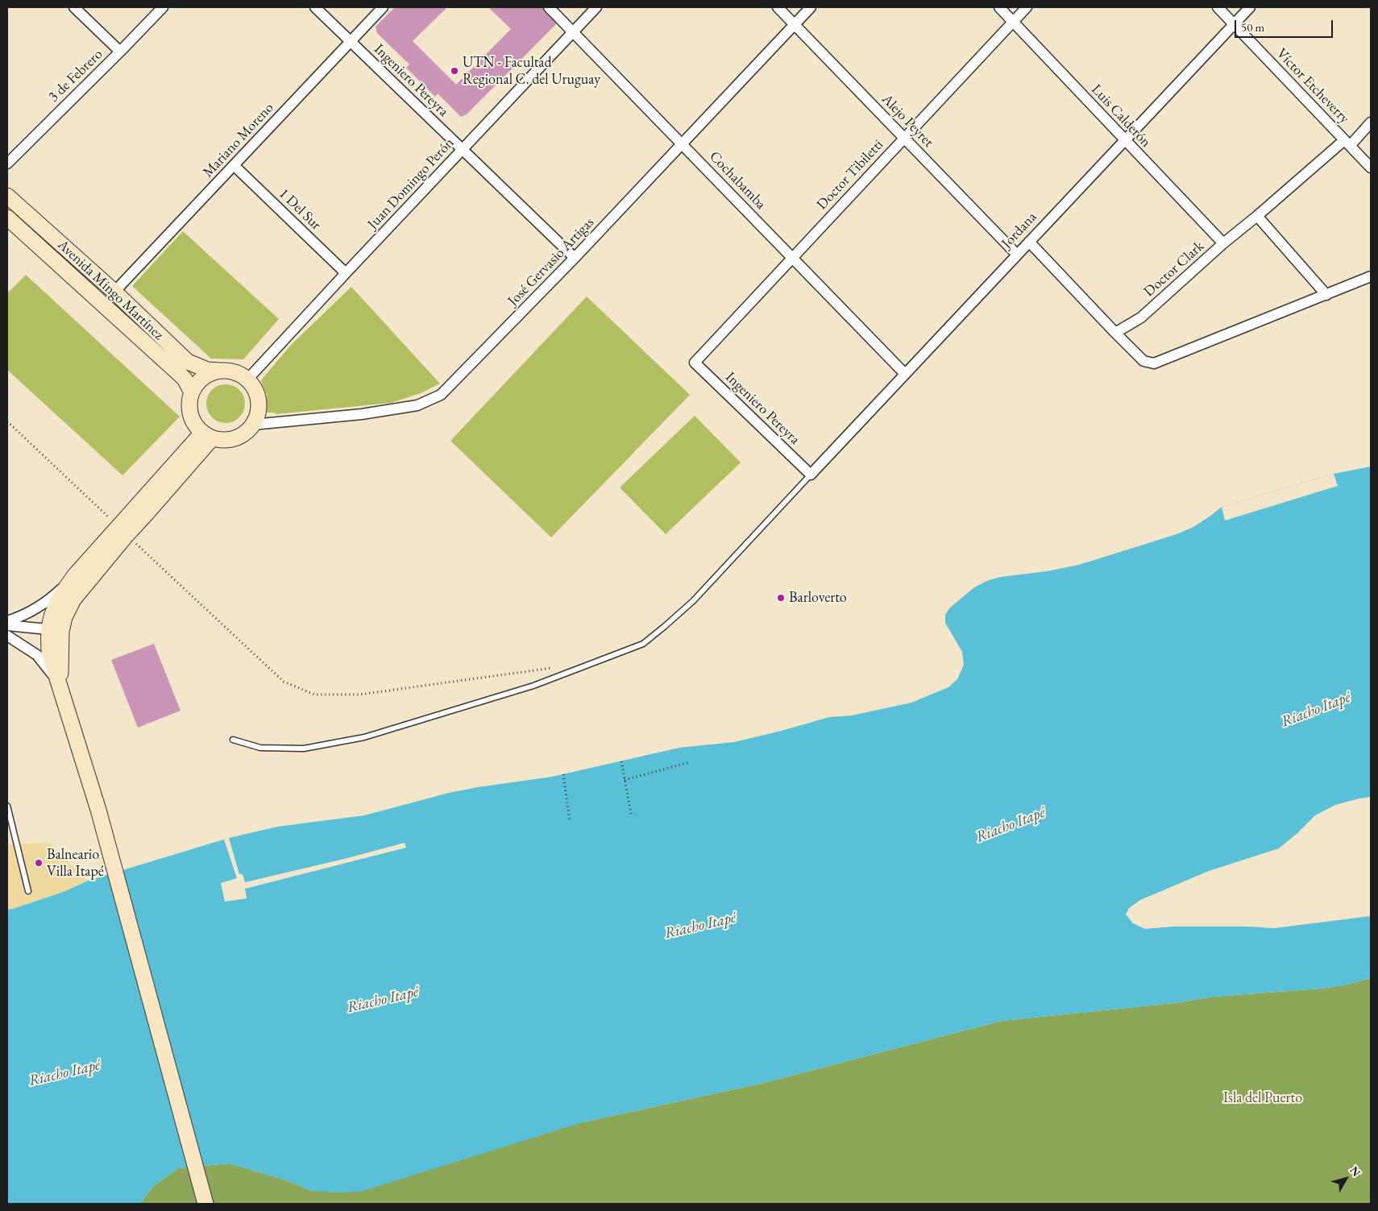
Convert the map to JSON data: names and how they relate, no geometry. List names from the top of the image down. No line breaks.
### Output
{"streets":{"street":["3 de Febrero","Ingeniero Pereyra","Víctor Etcheverry","Luis Calderón","Alejo Peyret","Mariano Moreno","Doctor Tibiletti","Cochabamba","Juan Domingo Perón","1 Del Sur","Jordana","José Gervasio Artigas","Doctor Clark","Avenida Mingo Martínez"]},"crossings":[["Ingeniero Pereyra","Mariano Moreno"],["Ingeniero Pereyra","Doctor Tibiletti"],["Ingeniero Pereyra","Juan Domingo Perón"],["Ingeniero Pereyra","Jordana"],["Ingeniero Pereyra","José Gervasio Artigas"],["Víctor Etcheverry","Jordana"],["Víctor Etcheverry","Doctor Clark"],["Luis Calderón","Doctor Tibiletti"],["Luis Calderón","Jordana"],["Luis Calderón","Doctor Clark"],["Alejo Peyret","Doctor Tibiletti"],["Alejo Peyret","Jordana"],["Alejo Peyret","José Gervasio Artigas"],["Mariano Moreno","1 Del Sur"],["Mariano Moreno","Avenida Mingo Martínez"],["Doctor Tibiletti","Cochabamba"],["Cochabamba","Juan Domingo Perón"],["Cochabamba","Jordana"],["Cochabamba","José Gervasio Artigas"],["Juan Domingo Perón","1 Del Sur"],["Juan Domingo Perón","José Gervasio Artigas"],["Juan Domingo Perón","Avenida Mingo Martínez"],["José Gervasio Artigas","Avenida Mingo Martínez"]],"water":["Riacho Itapé"],"parks":["Isla del Puerto"],"places":["UTN - Facultad Regional C. del Uruguay","Barloverto","Balneario Villa Itapé"],"scale_bar":"50 m","north":"top right"}
